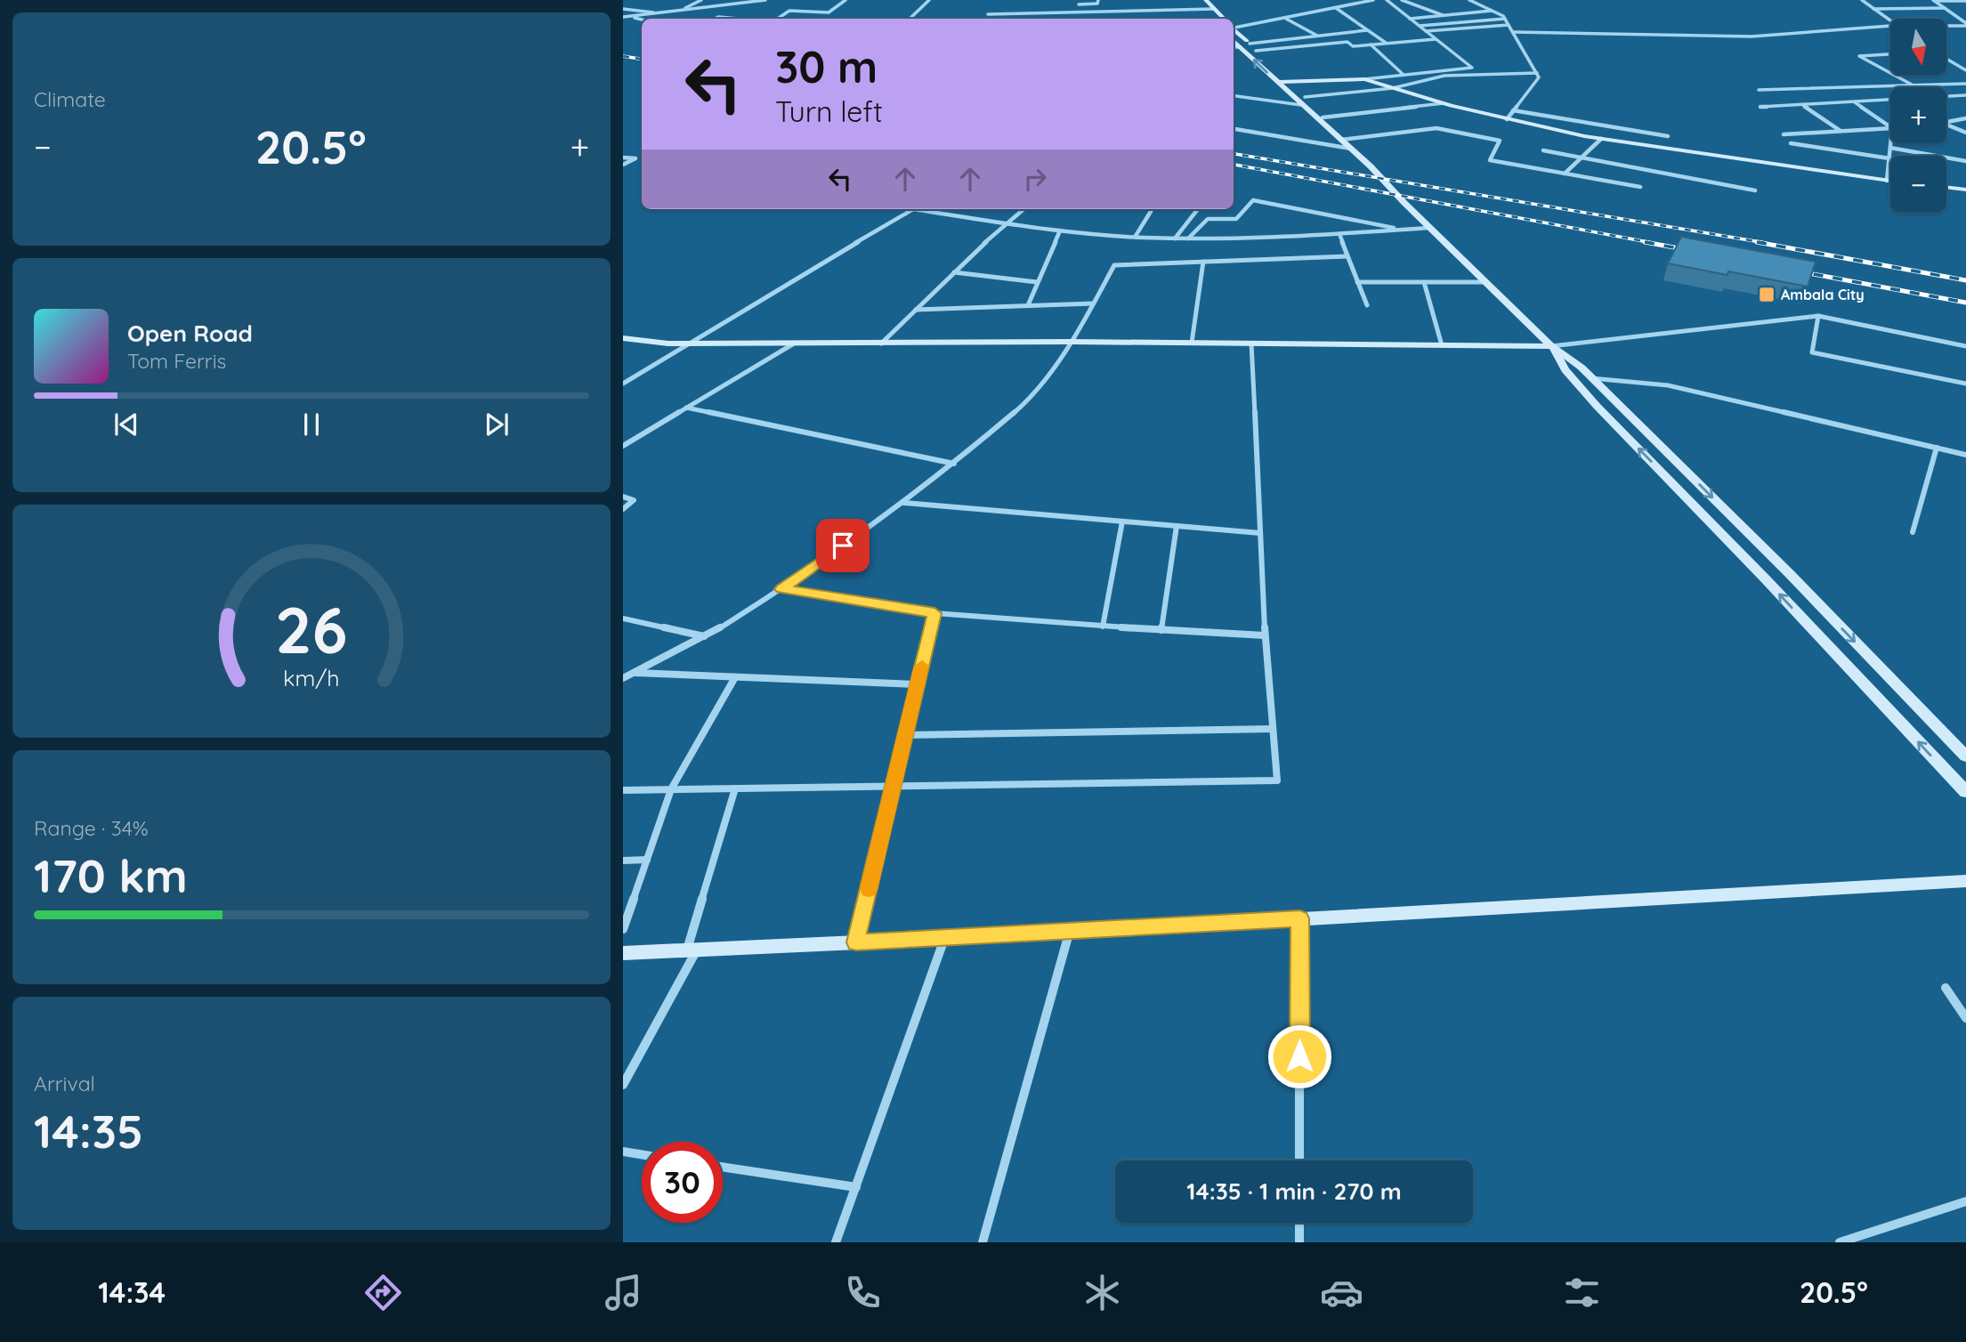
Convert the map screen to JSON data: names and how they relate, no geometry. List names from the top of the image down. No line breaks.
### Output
{"places":{"transit":["Ambala City"]},"north":"bottom","page":{"tile":["Climate",["Range · 34%","170 km"],["Arrival","14:35"]],"map_buttons":["+","−"],"turn":["30 m","Turn left"],"heat":["−","20.5°","+"],"song":["Open Road","Tom Ferris"],"limit":"30","trip":"14:35 · 1 min · 270 m","tabs":["14:34","20.5°"],"gauge":["26","km/h"]}}
